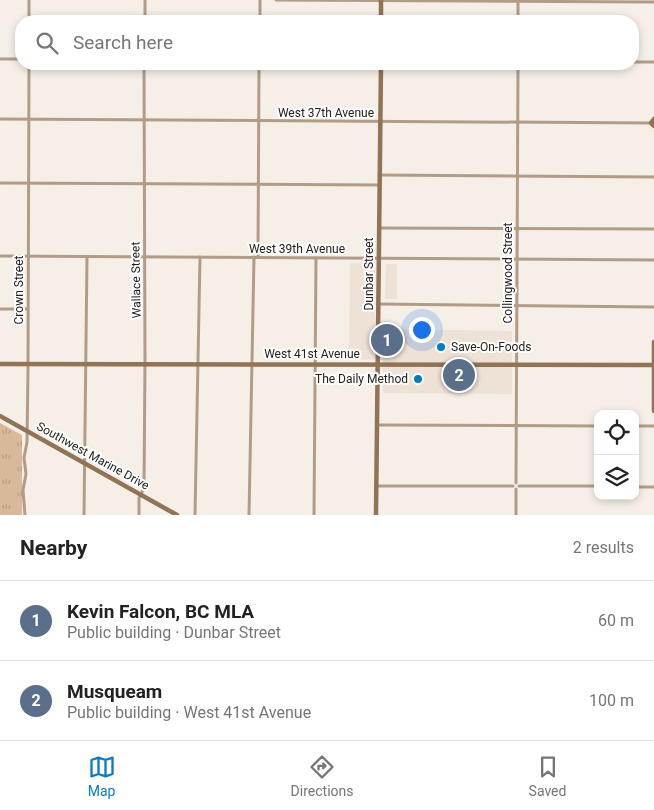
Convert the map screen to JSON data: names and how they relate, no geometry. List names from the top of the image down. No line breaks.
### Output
{"streets":{"main road":["Dunbar Street","West 41st Avenue","Southwest Marine Drive"],"street":["West 37th Avenue","West 39th Avenue","Collingwood Street","Wallace Street","Crown Street"]},"crossings":[["West 37th Avenue","Collingwood Street"],["West 37th Avenue","Dunbar Street"],["West 37th Avenue","Wallace Street"],["West 37th Avenue","Crown Street"],["West 39th Avenue","Collingwood Street"],["West 39th Avenue","Dunbar Street"],["West 39th Avenue","Wallace Street"],["West 39th Avenue","Crown Street"],["Collingwood Street","West 41st Avenue"],["Dunbar Street","West 41st Avenue"],["Wallace Street","West 41st Avenue"],["Wallace Street","Southwest Marine Drive"],["Crown Street","West 41st Avenue"],["Crown Street","Southwest Marine Drive"]],"places":["Save-On-Foods","The Daily Method"],"page":{"search":"Search here","pins":["1","2"],"heading":["Nearby","2 results"],"list":[{"mark":"1","name":"Kevin Falcon, BC MLA","note":"Public building · Dunbar Street","value":"60 m"},{"mark":"2","name":"Musqueam","note":"Public building · West 41st Avenue","value":"100 m"}],"nav":["Map","Directions","Saved"]}}
